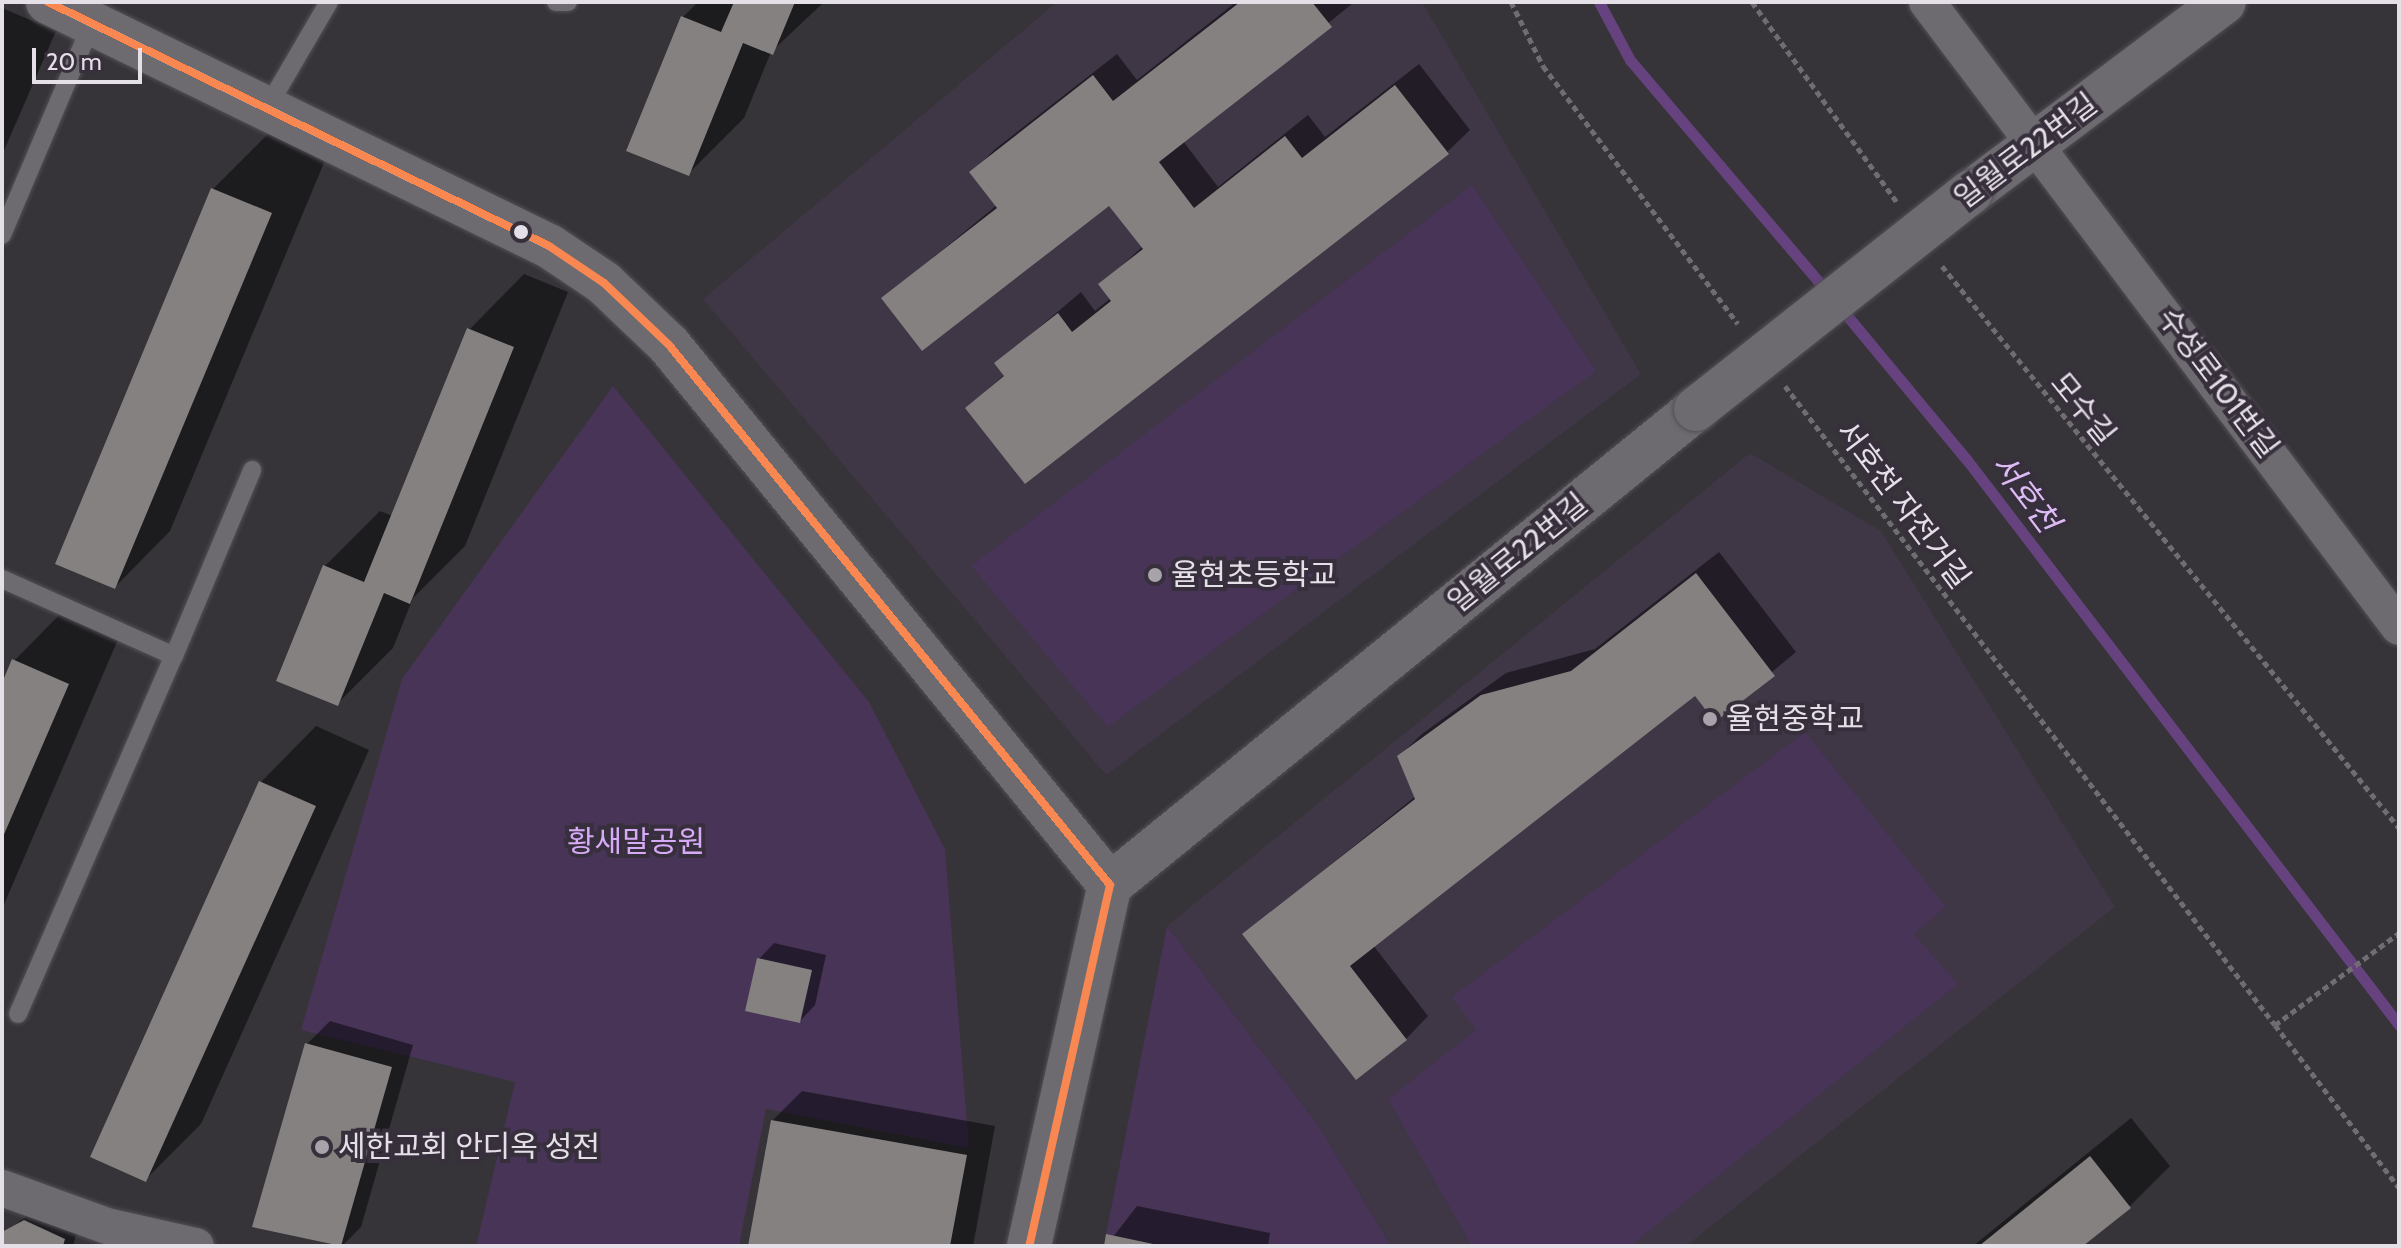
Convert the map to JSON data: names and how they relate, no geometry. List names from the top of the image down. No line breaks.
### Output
{"streets":{"street":["일월로22번길","수성로101번길"],"path":["모수길","서호천 자전거길"]},"crossings":[["일월로22번길","수성로101번길"]],"water":["서호천"],"parks":["황새말공원"],"places":["율현초등학교","율현중학교","세한교회 안디옥 성전"],"scale_bar":"20 m"}
